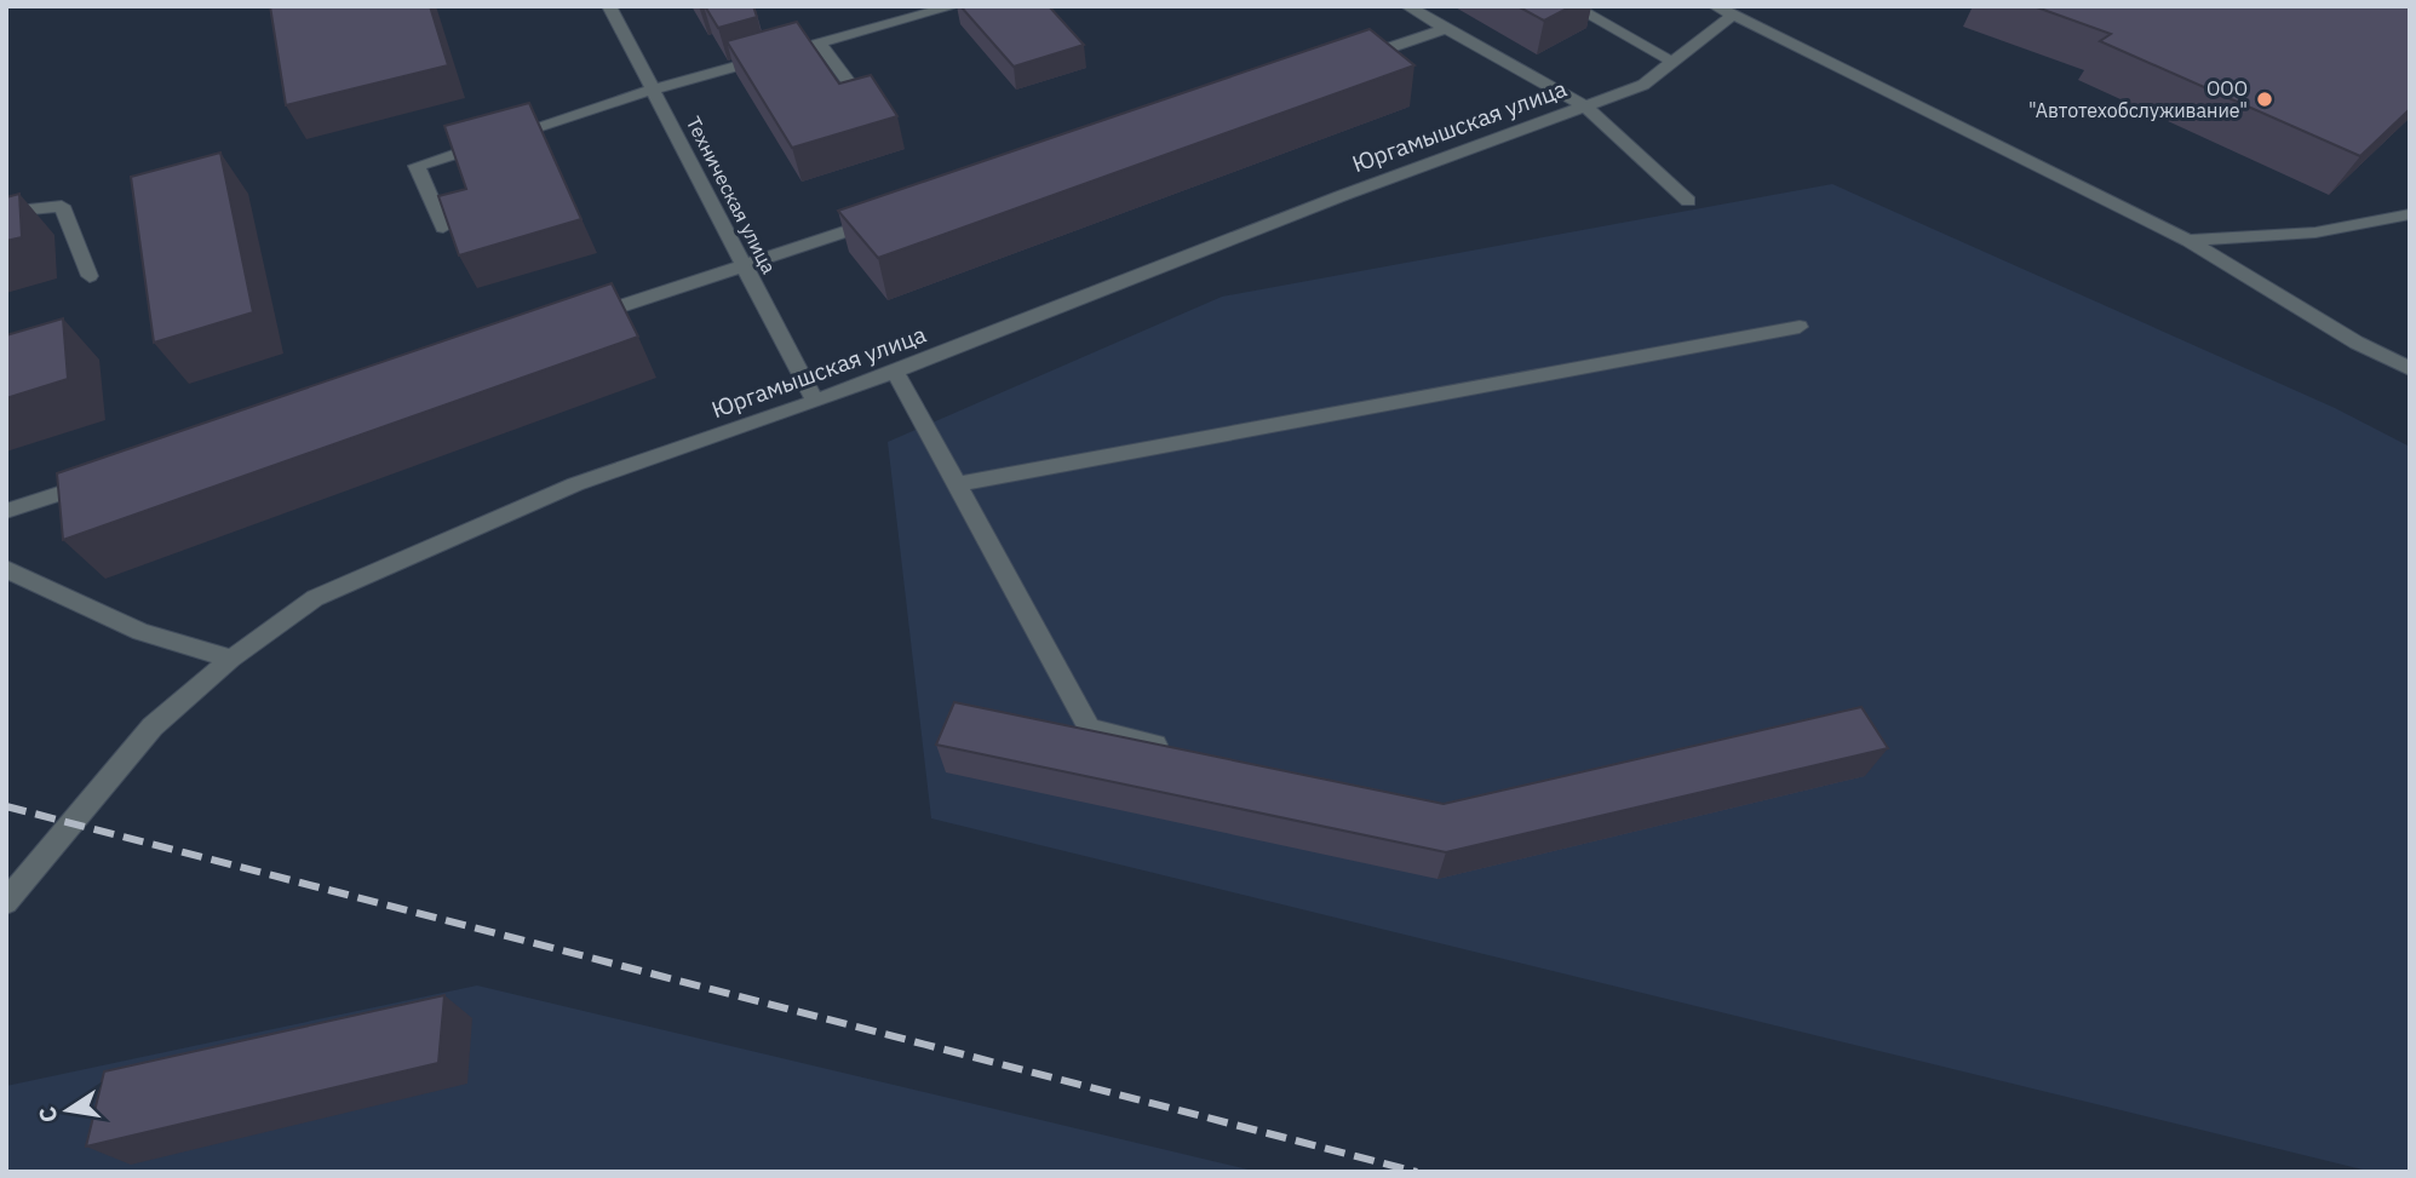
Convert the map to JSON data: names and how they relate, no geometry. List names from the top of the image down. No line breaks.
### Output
{"streets":{"street":["Юргамышская улица","Техническая улица"]},"crossings":[["Юргамышская улица","Техническая улица"]],"places":["ООО \"Автотехобслуживание\""],"north":"left"}
